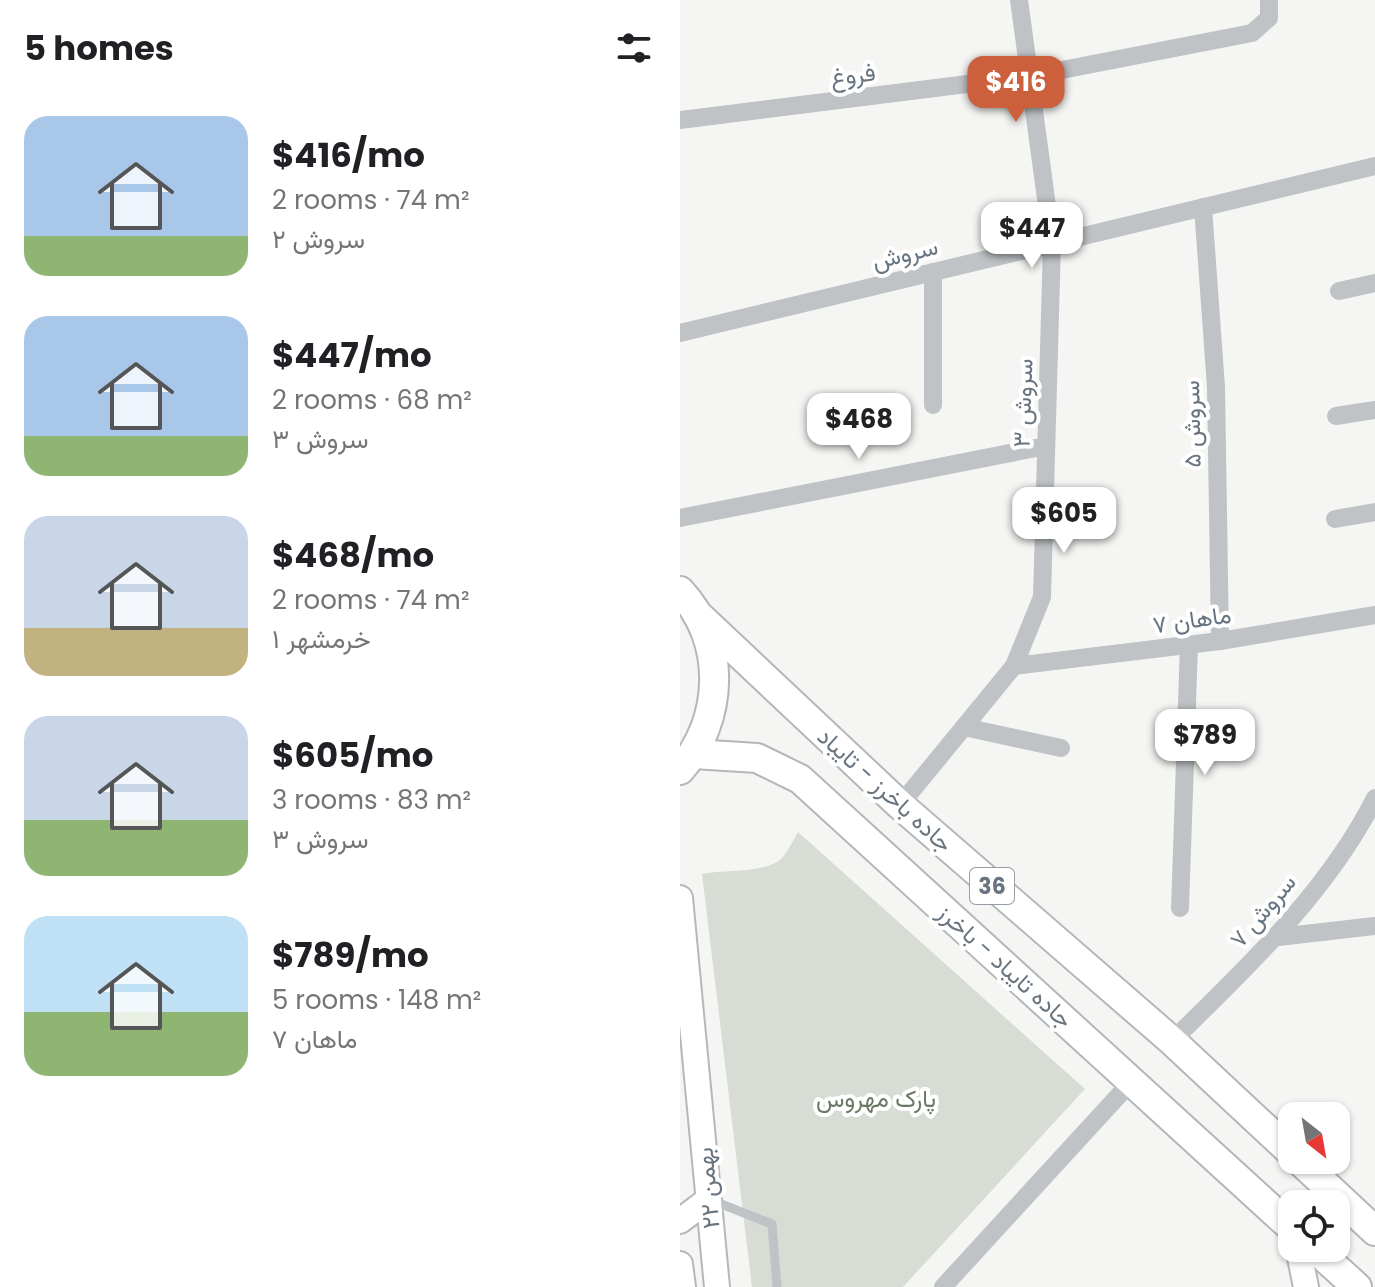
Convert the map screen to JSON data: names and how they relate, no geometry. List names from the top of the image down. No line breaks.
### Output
{"streets":{"main road":["جاده باخرز - تایباد","36","جاده تایباد - باخرز","۲۲ بهمن"],"street":["فروغ","سروش","سروش ۳","سروش ۵","ماهان ۷","سروش ۷"]},"crossings":[["فروغ","سروش ۳"],["سروش","سروش ۳"],["سروش","سروش ۵"],["سروش ۳","ماهان ۷"],["سروش ۳","جاده باخرز - تایباد"],["سروش ۵","ماهان ۷"],["جاده باخرز - تایباد","سروش ۷"]],"parks":["پارک مهروس"],"north":"bottom right","page":{"heading":"5 homes","price":["$416","$447","$468","$605","$789"],"list":[{"name":"$416/mo","note":"2 rooms · 74 m² · سروش ۲"},{"name":"$447/mo","note":"2 rooms · 68 m² · سروش ۳"},{"name":"$468/mo","note":"2 rooms · 74 m² · خرمشهر ۱"},{"name":"$605/mo","note":"3 rooms · 83 m² · سروش ۳"},{"name":"$789/mo","note":"5 rooms · 148 m² · ماهان ۷"}]}}
